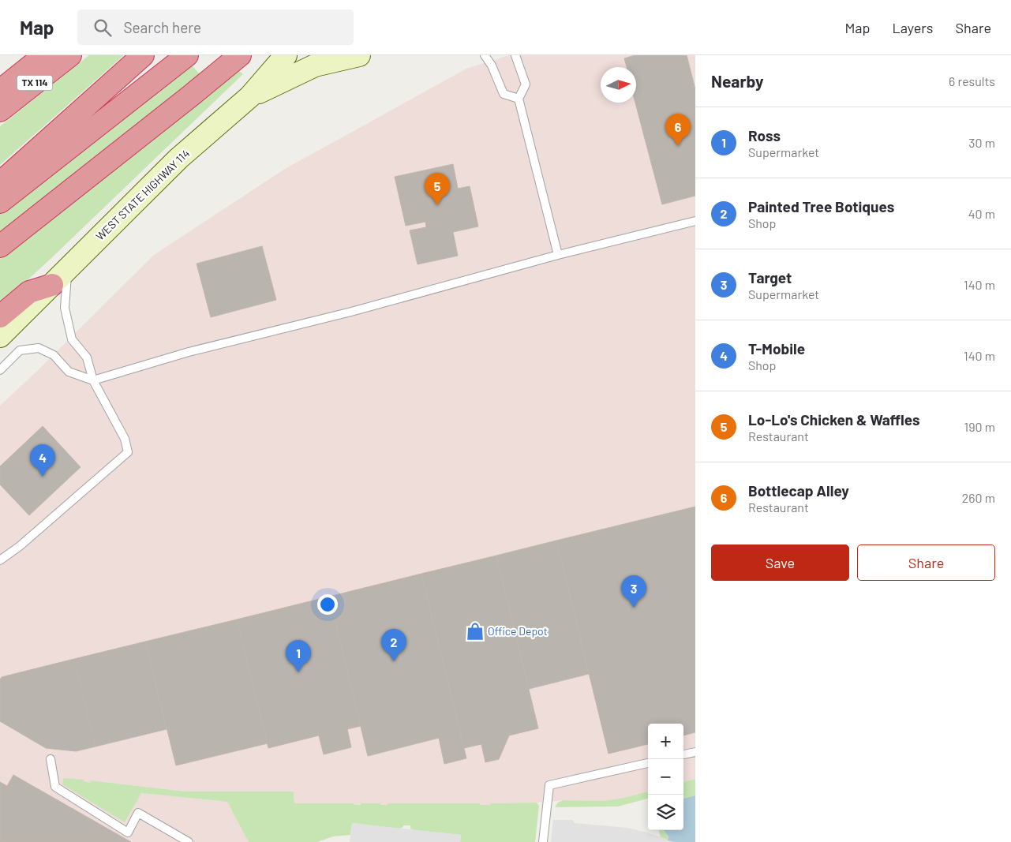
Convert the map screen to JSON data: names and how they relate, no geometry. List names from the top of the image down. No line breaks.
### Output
{"streets":{"highway":["TX 114"],"main road":["WEST STATE HIGHWAY 114"]},"places":{"shop":["Office Depot"]},"north":"right","page":{"header":"Map","search":"Search here","nav":["Map","Layers","Share"],"heading":["Nearby","6 results"],"list":[{"mark":"1","name":"Ross","note":"Supermarket","value":"30 m"},{"mark":"2","name":"Painted Tree Botiques","note":"Shop","value":"40 m"},{"mark":"3","name":"Target","note":"Supermarket","value":"140 m"},{"mark":"4","name":"T-Mobile","note":"Shop","value":"140 m"},{"mark":"5","name":"Lo-Lo's Chicken & Waffles","note":"Restaurant","value":"190 m"},{"mark":"6","name":"Bottlecap Alley","note":"Restaurant","value":"260 m"}],"pins":["6","5","4","3","2","1"],"buttons":["Save","Share"],"map_buttons":["+","−"]}}
